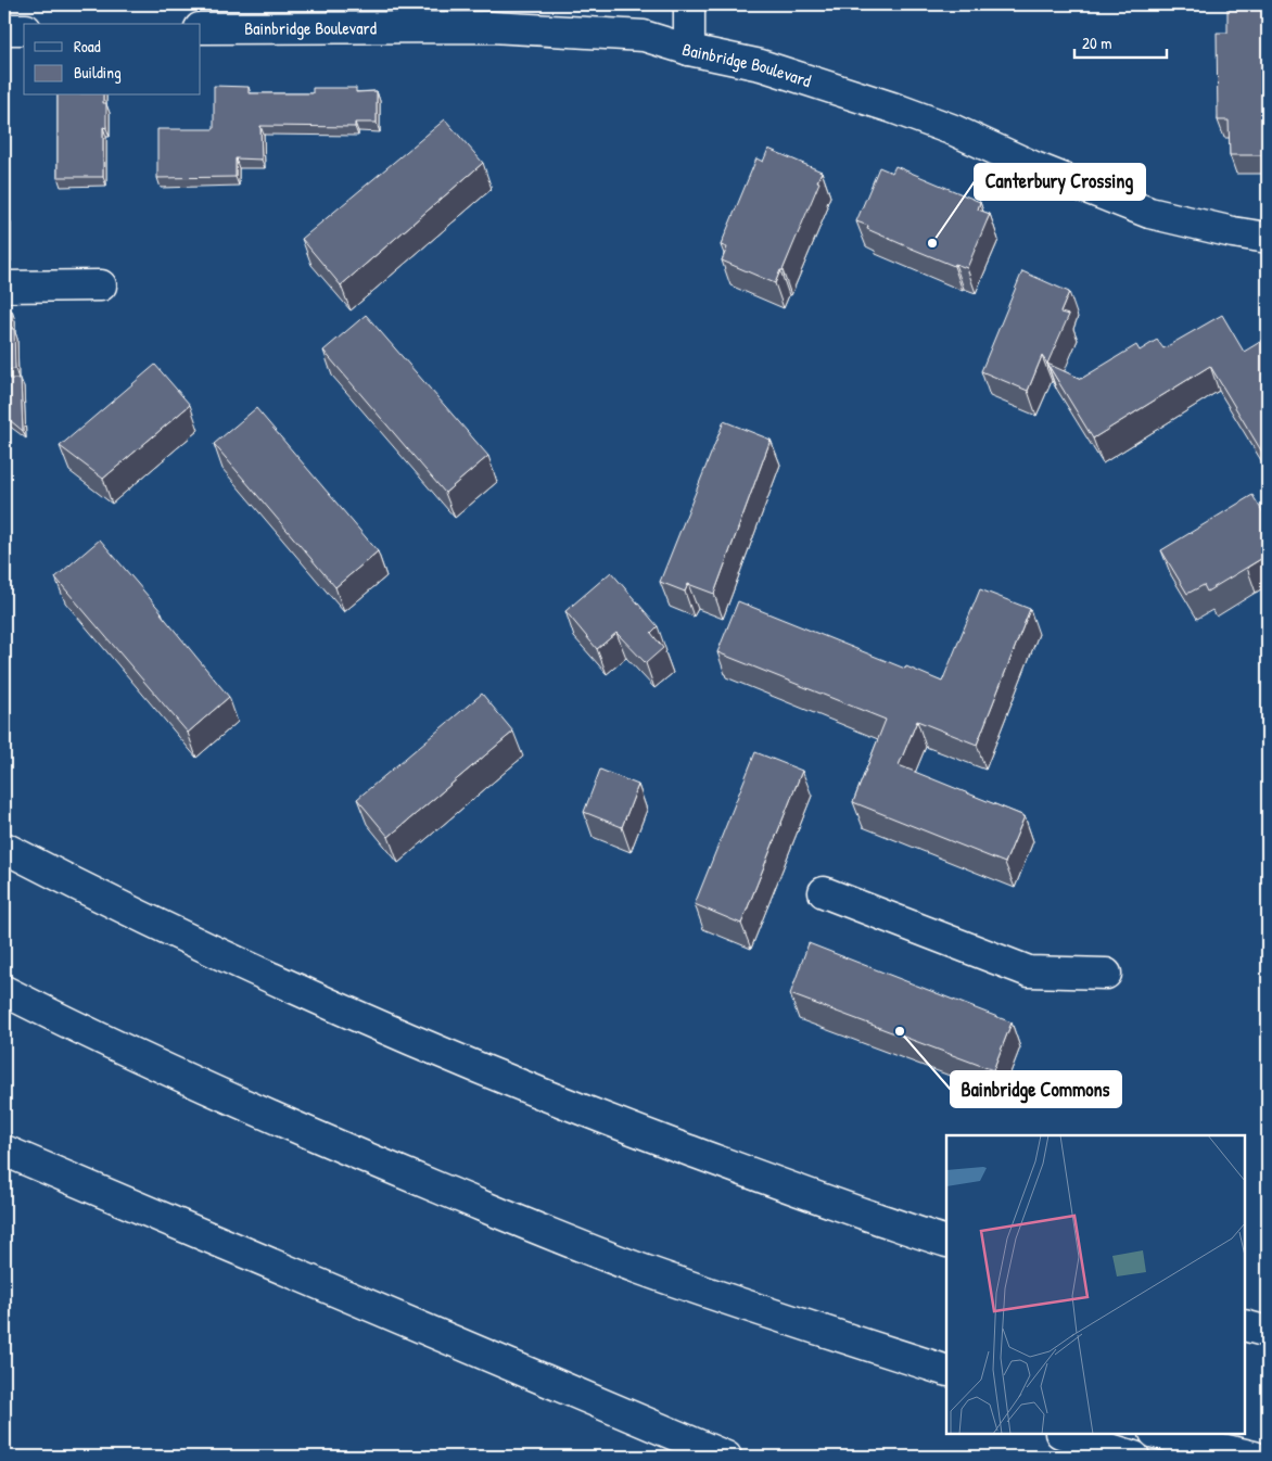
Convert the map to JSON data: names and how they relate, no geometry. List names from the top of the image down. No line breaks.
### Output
{"streets":{"main road":["Bainbridge Boulevard"]},"places":["Canterbury Crossing","Bainbridge Commons"],"legend":["Road","Building"],"scale_bar":"20 m"}
